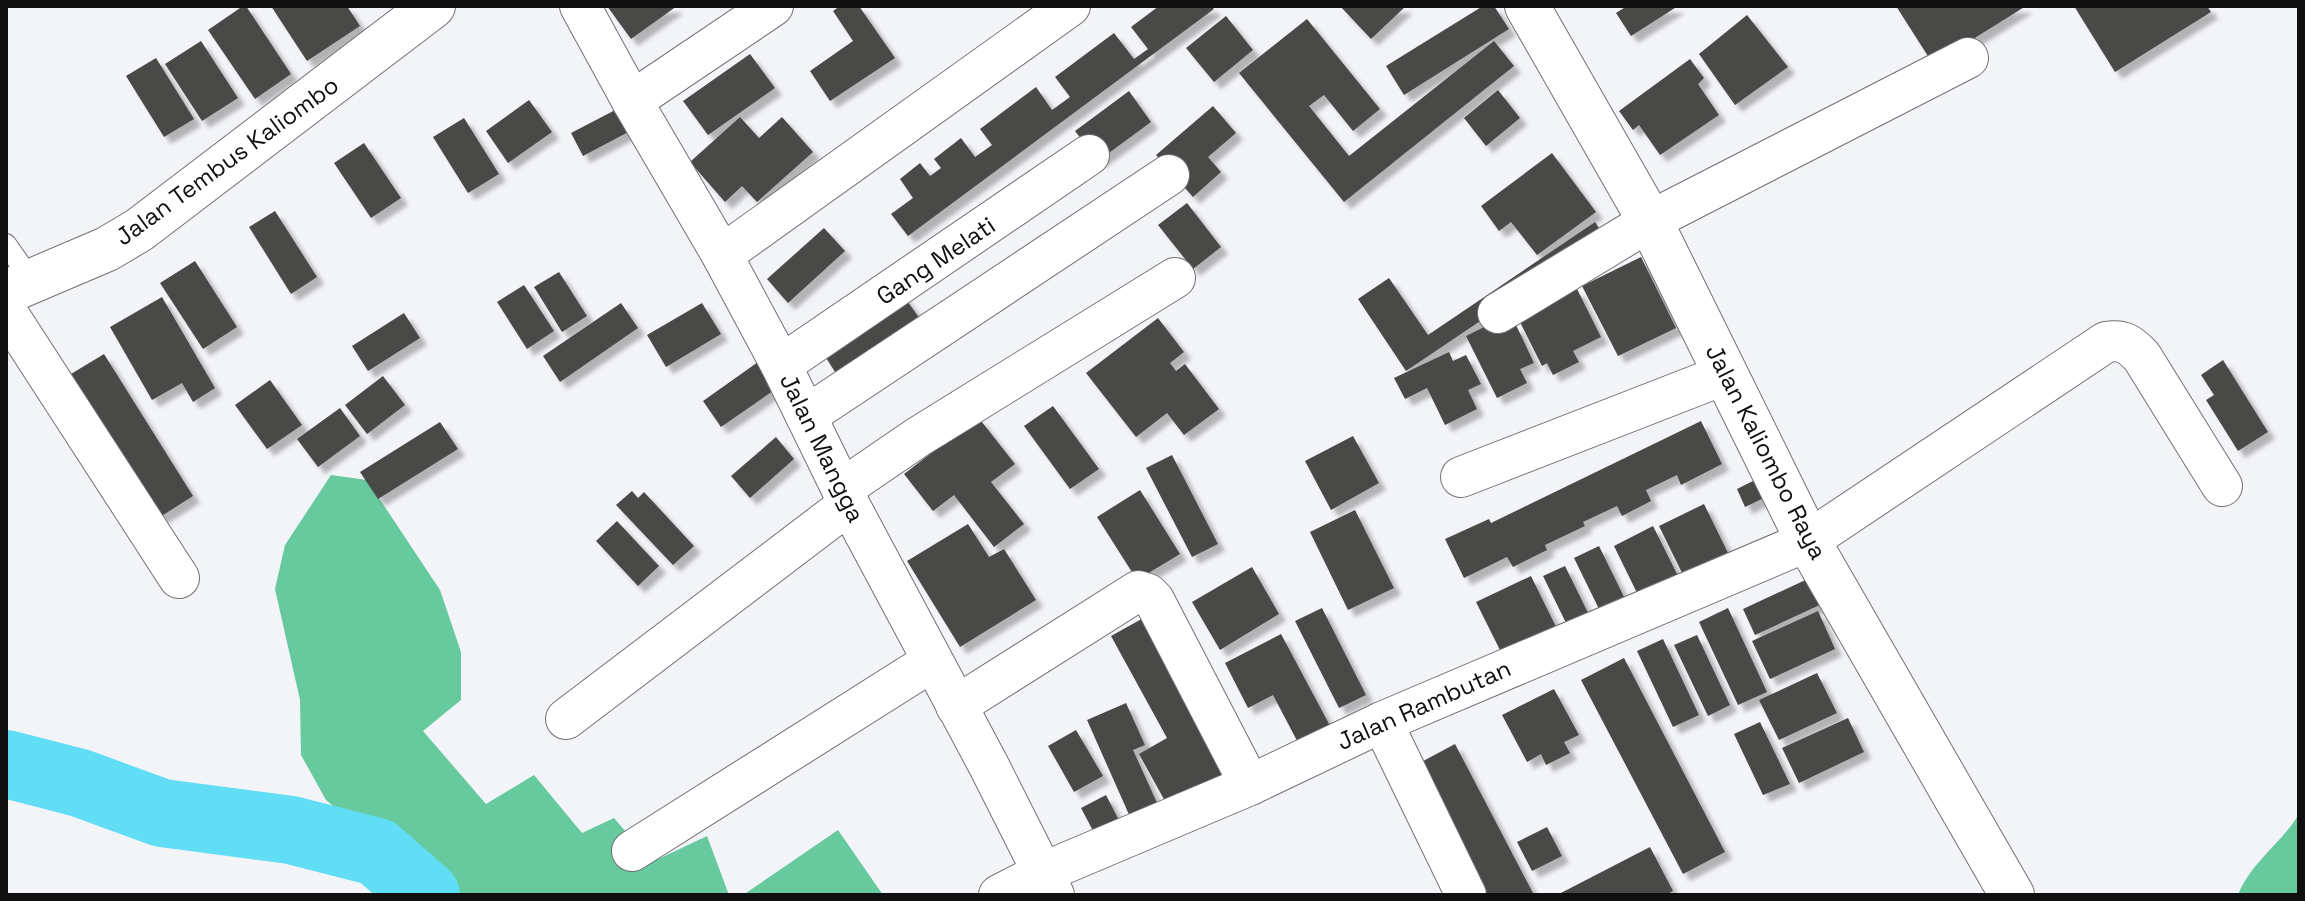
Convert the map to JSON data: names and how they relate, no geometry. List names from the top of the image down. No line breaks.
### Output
{"streets":{"street":["Jalan Tembus Kaliombo","Gang Melati","Jalan Mangga","Jalan Kaliombo Raya","Jalan Rambutan"]},"crossings":[["Gang Melati","Jalan Mangga"],["Jalan Mangga","Jalan Rambutan"],["Jalan Kaliombo Raya","Jalan Rambutan"]]}
